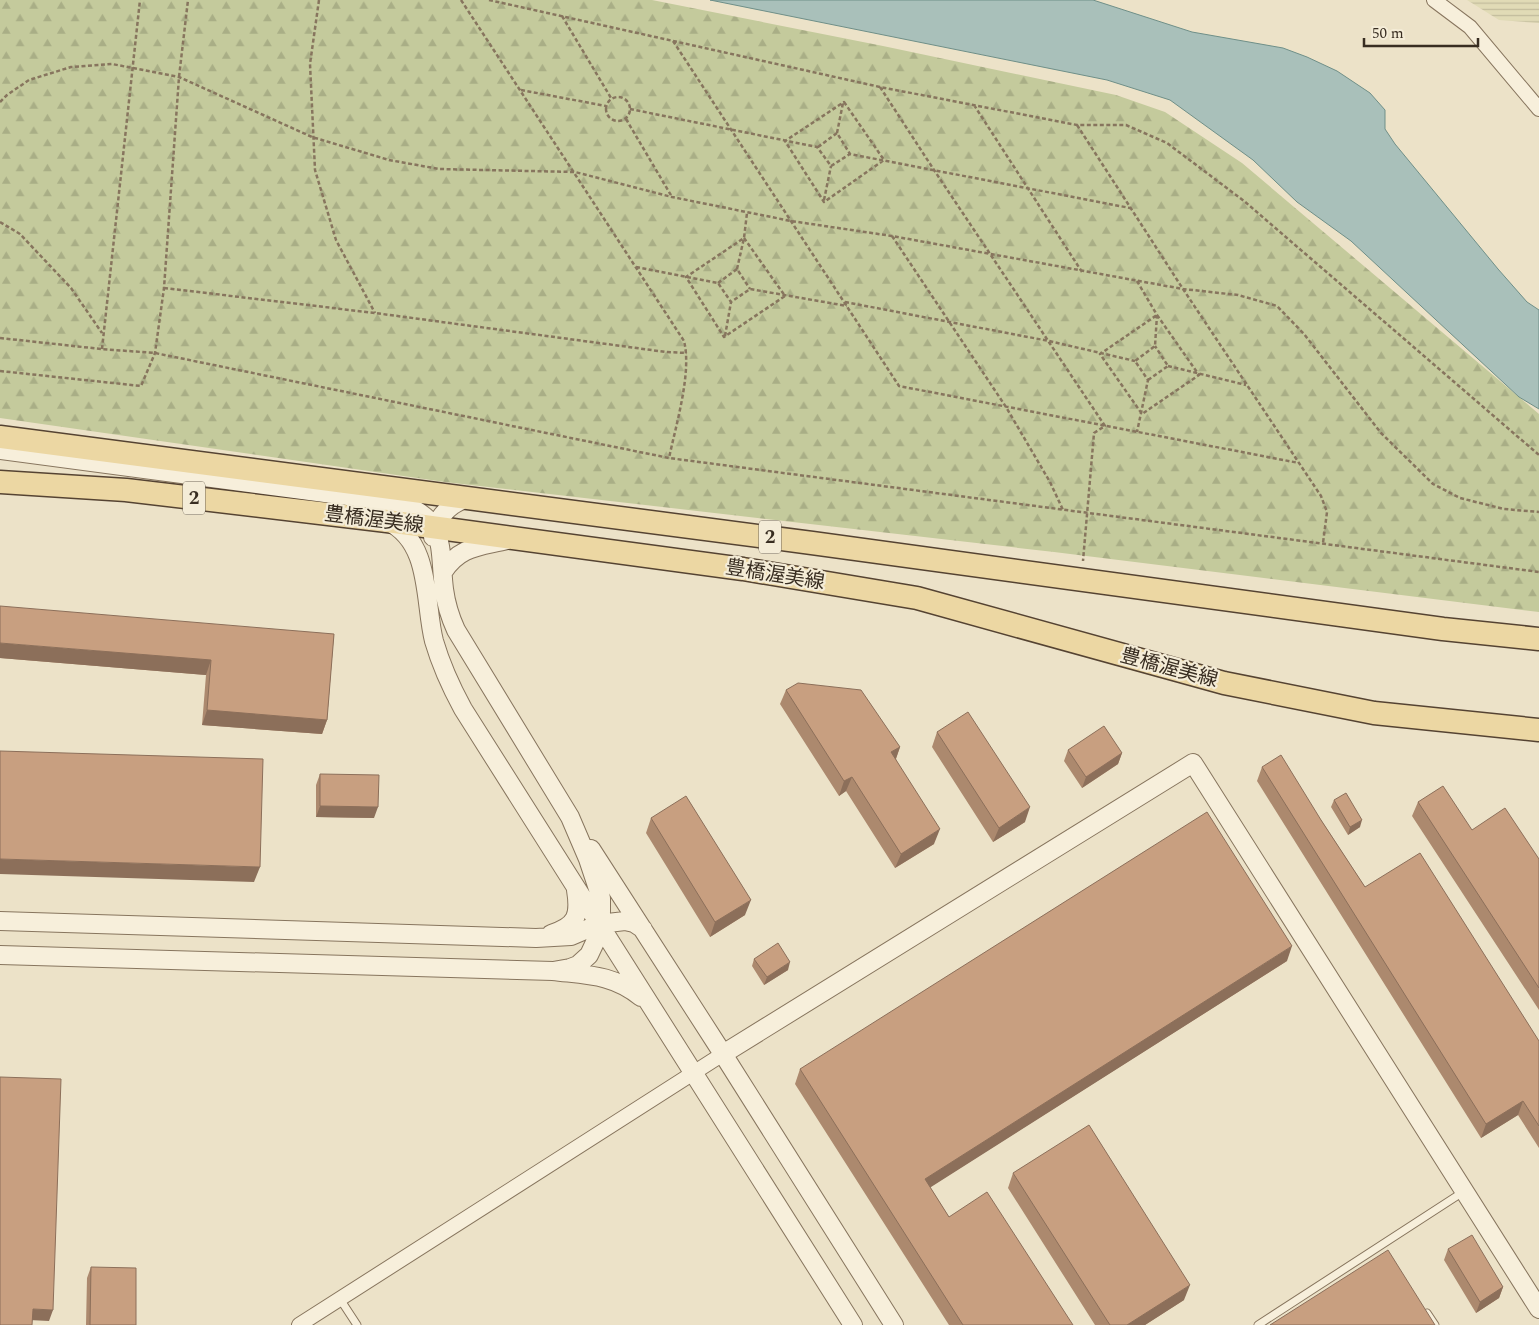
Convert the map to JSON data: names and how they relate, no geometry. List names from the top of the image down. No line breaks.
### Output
{"streets":{"main road":["2","豊橋渥美線"]},"scale_bar":"50 m"}
